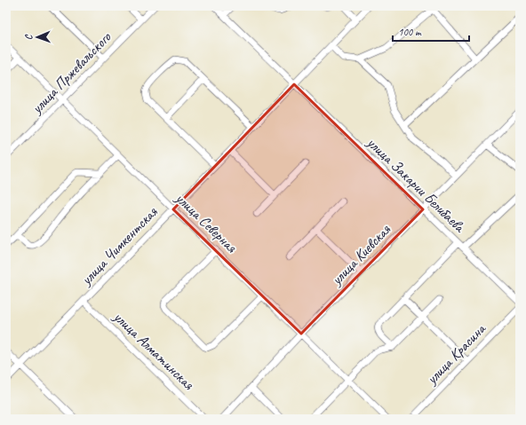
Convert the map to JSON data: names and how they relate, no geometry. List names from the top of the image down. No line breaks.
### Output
{"streets":{"street":["улица Пржевальского","улица Закарии Белибаева","улица Северная","улица Чимкентская","улица Киевская","улица Алматинская","улица Красина"]},"crossings":[["улица Пржевальского","улица Северная"],["улица Закарии Белибаева","улица Чимкентская"],["улица Закарии Белибаева","улица Киевская"],["улица Северная","улица Чимкентская"],["улица Северная","улица Киевская"],["улица Чимкентская","улица Алматинская"]],"scale_bar":"100 m","north":"left"}
